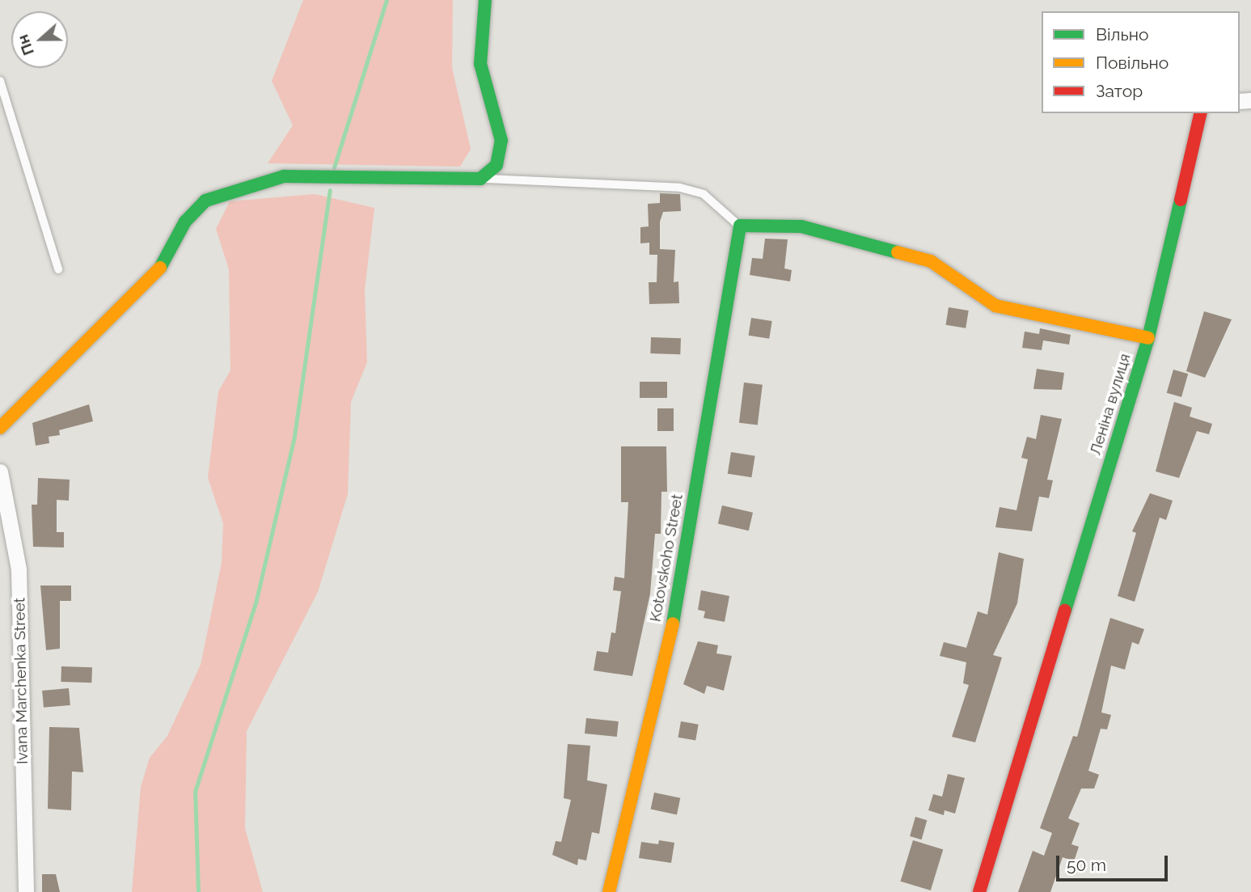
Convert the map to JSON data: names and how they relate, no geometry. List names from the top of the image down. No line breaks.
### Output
{"streets":{"street":["Леніна вулиця","Kotovskoho Street","Ivana Marchenka Street"]},"crossings":[["Леніна вулиця","Kotovskoho Street"]],"legend":["Вільно","Повільно","Затор"],"scale_bar":"50 m","north":"left"}
